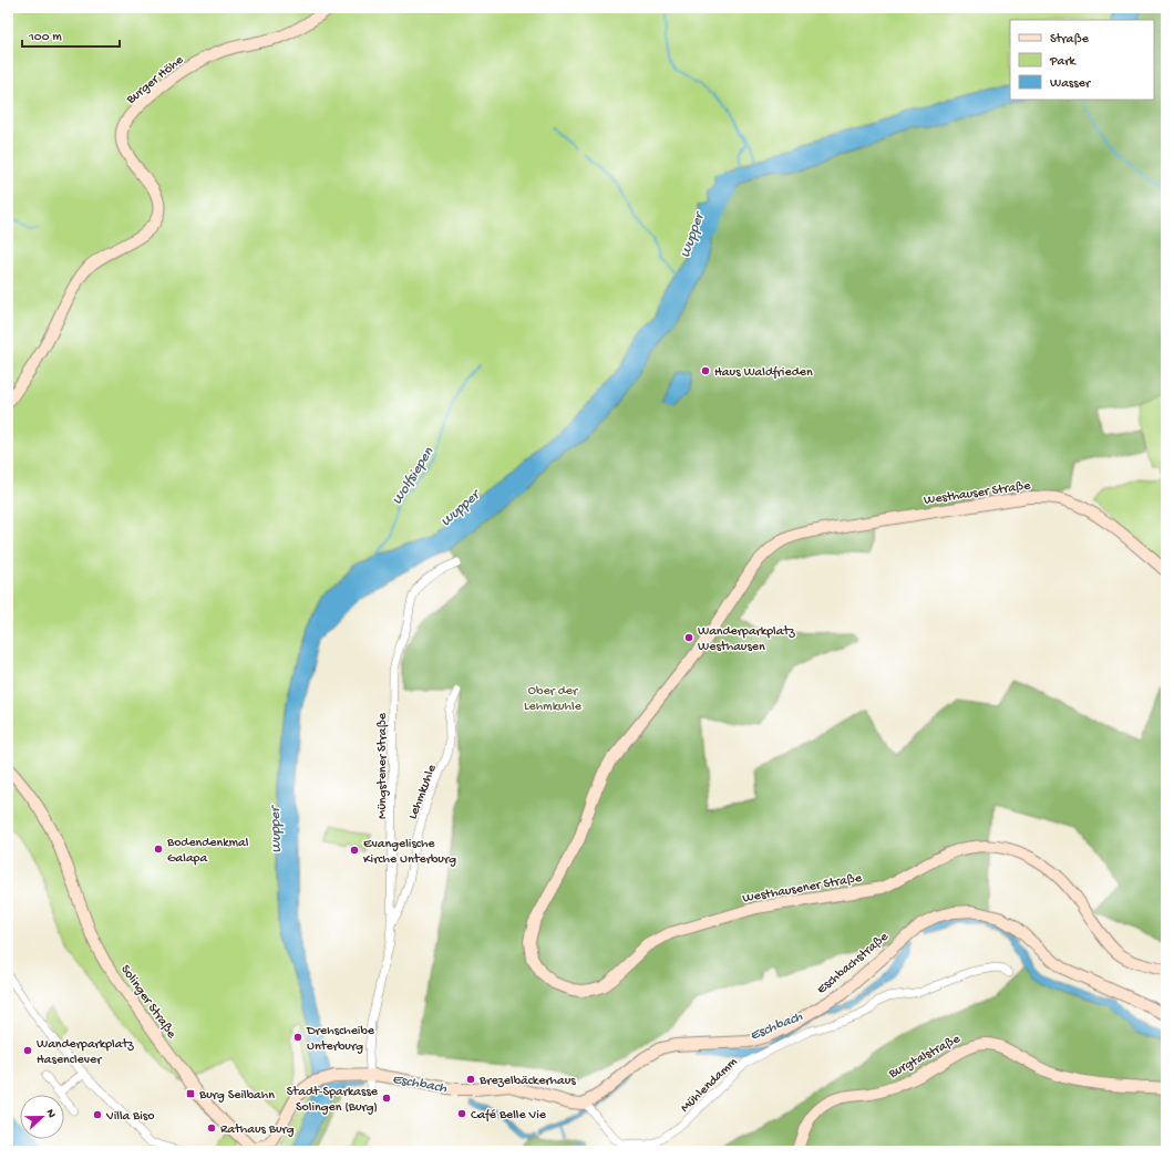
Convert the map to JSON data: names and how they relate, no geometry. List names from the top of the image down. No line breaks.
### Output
{"streets":{"main road":["Burger Höhe","Westhauser Straße","Westhausener Straße","Eschbachstraße","Solinger Straße","Burgtalstraße"],"street":["Müngstener Straße","Lehmkuhle","Mühlendamm"]},"crossings":[["Westhauser Straße","Westhausener Straße"],["Müngstener Straße","Lehmkuhle"],["Müngstener Straße","Solinger Straße"],["Eschbachstraße","Mühlendamm"]],"water":["Wupper","Wolfsiepen","Eschbach"],"parks":["Ober der Lehmkuhle"],"places":{"other":["Haus Waldfrieden","Wanderparkplatz Westhausen","Bodendenkmal Galapa","Evangelische Kirche Unterburg","Drehscheibe Unterburg","Wanderparkplatz Hasenclever","Brezelbäckerhaus","Stadt-Sparkasse Solingen (Burg)","Café Belle Vie","Villa Biso","Rathaus Burg"],"transit":["Burg Seilbahn"]},"legend":["Straße","Park","Wasser"],"scale_bar":"100 m","north":"right"}
